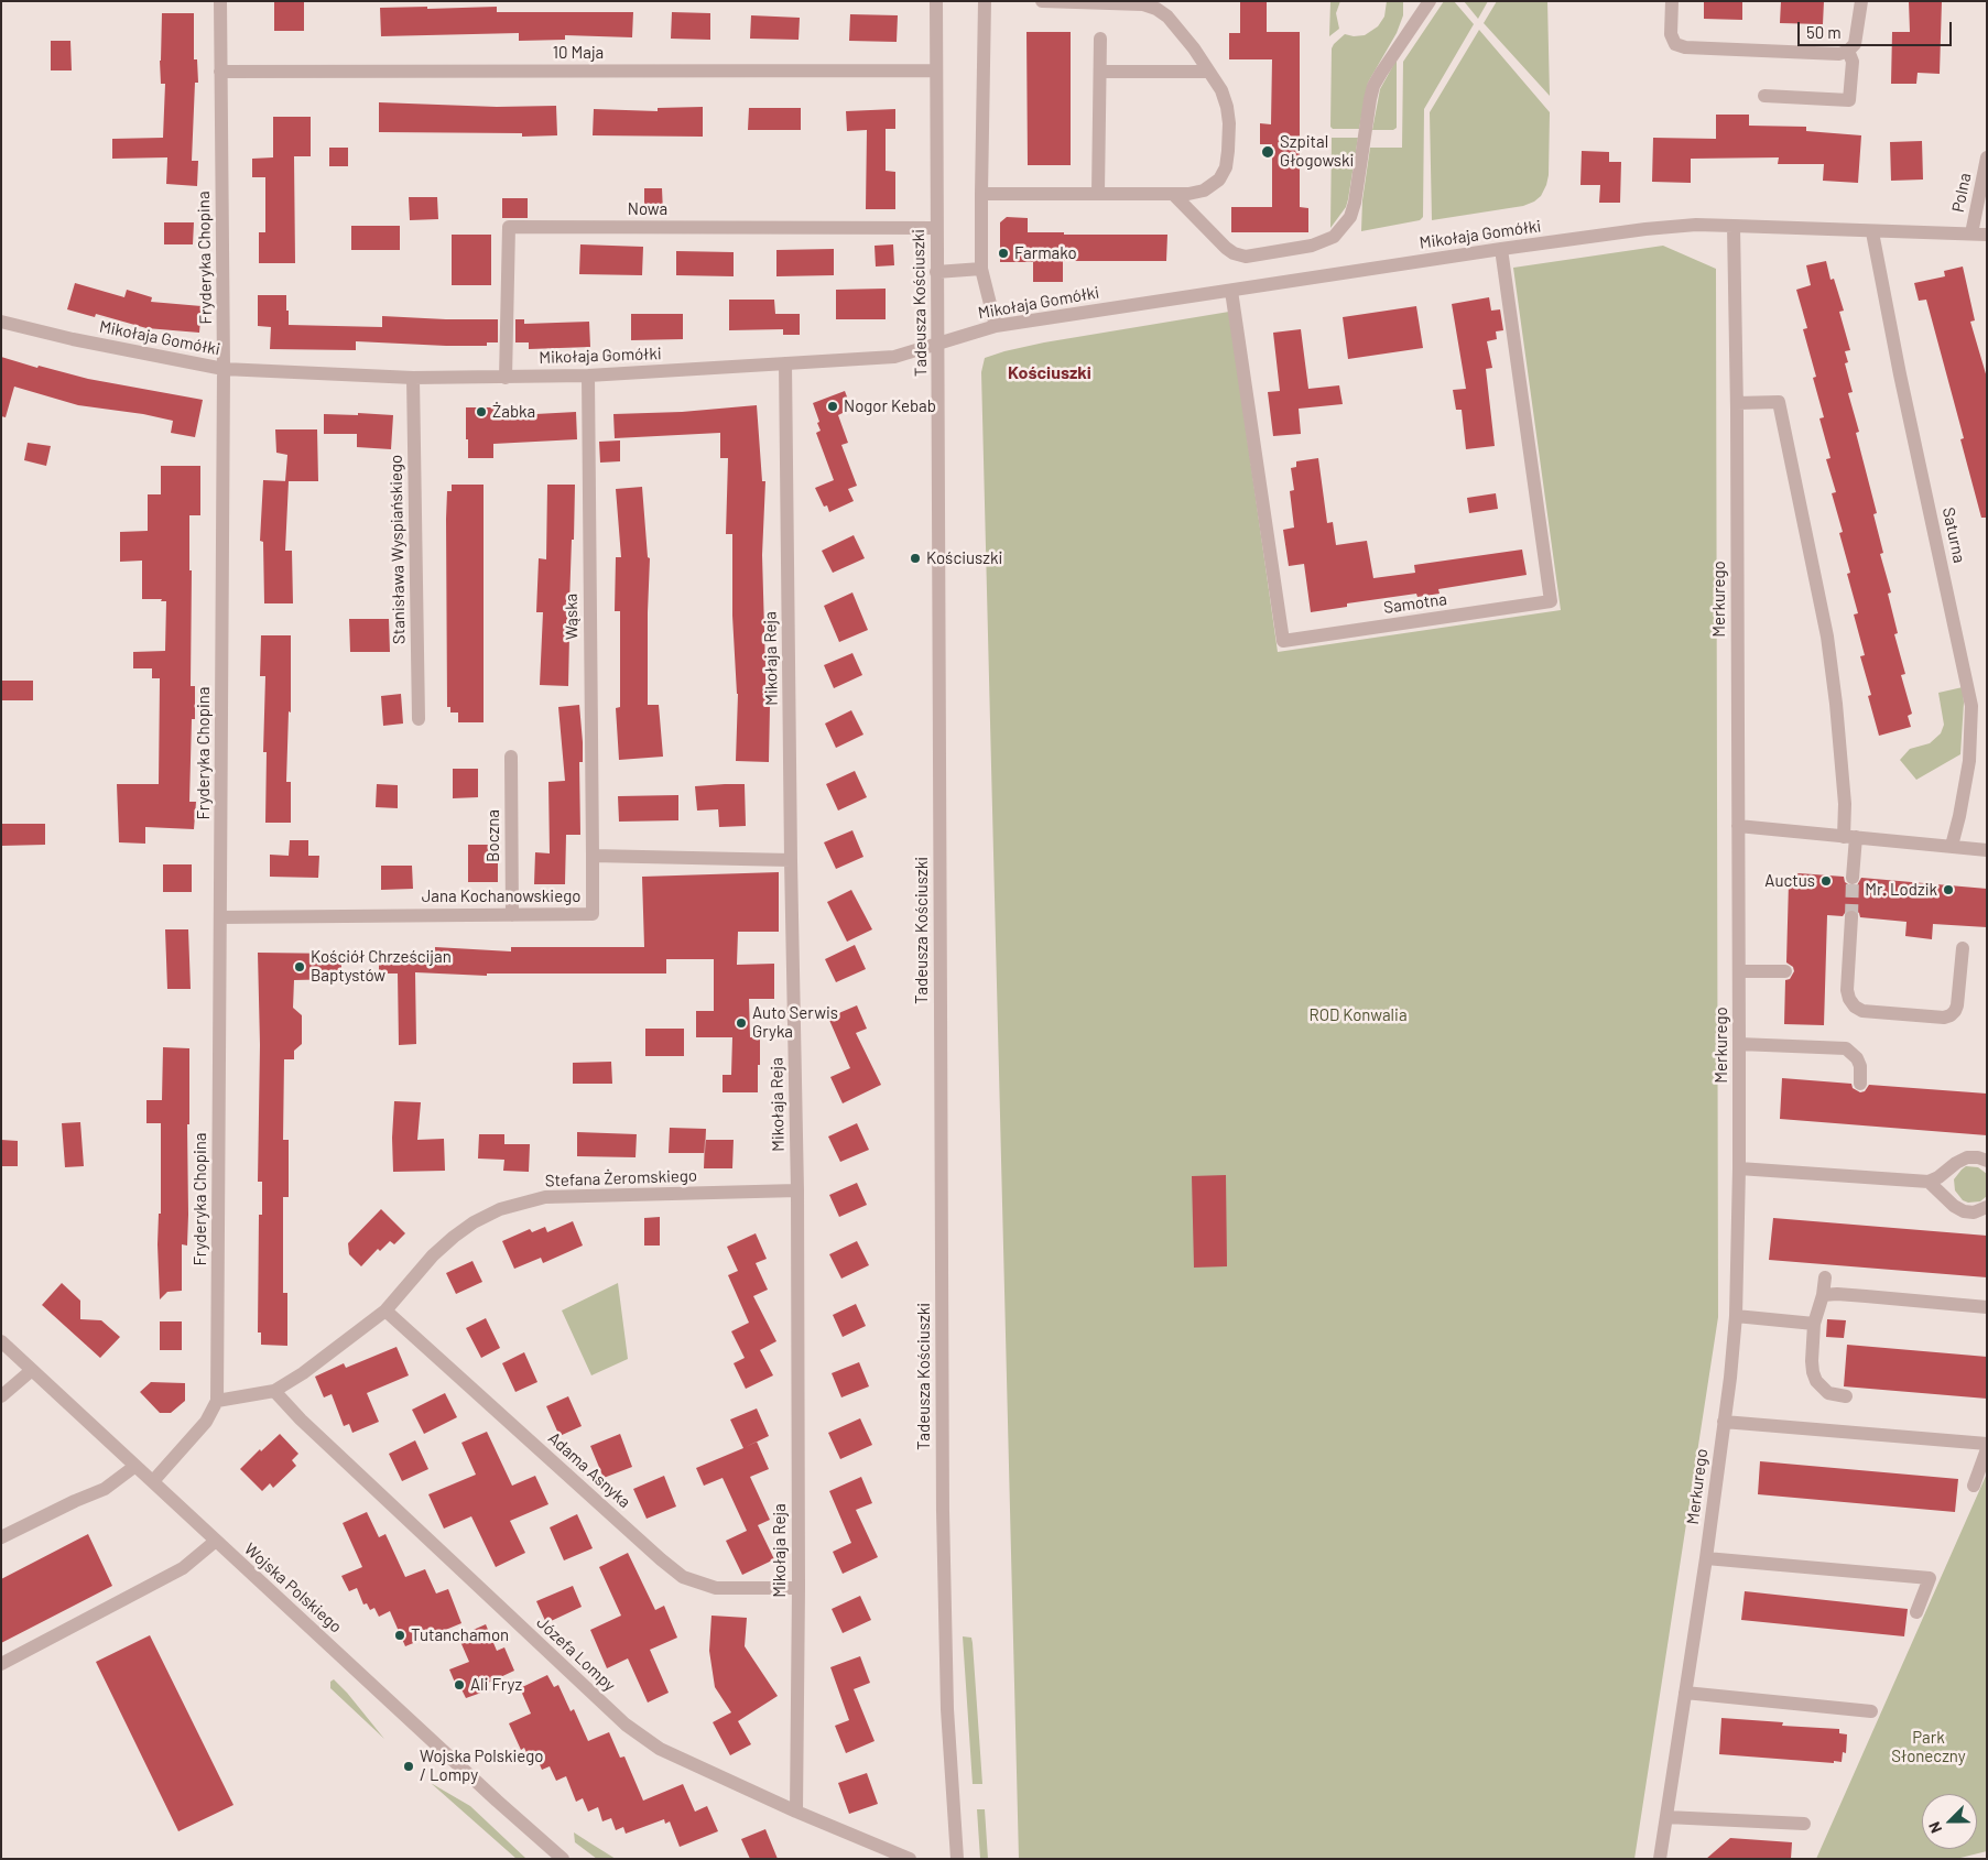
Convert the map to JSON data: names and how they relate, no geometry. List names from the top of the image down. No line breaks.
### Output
{"streets":{"street":["10 Maja","Polna","Nowa","Mikołaja Gomółki","Fryderyka Chopina","Tadeusza Kościuszki","Saturna","Stanisława Wyspiańskiego","Merkurego","Samotna","Wąska","Mikołaja Reja","Boczna","Jana Kochanowskiego","Stefana Żeromskiego","Adama Asnyka","Wojska Polskiego","Józefa Lompy"]},"crossings":[["10 Maja","Fryderyka Chopina"],["10 Maja","Tadeusza Kościuszki"],["Polna","Mikołaja Gomółki"],["Nowa","Mikołaja Gomółki"],["Nowa","Tadeusza Kościuszki"],["Mikołaja Gomółki","Fryderyka Chopina"],["Mikołaja Gomółki","Tadeusza Kościuszki"],["Mikołaja Gomółki","Saturna"],["Mikołaja Gomółki","Stanisława Wyspiańskiego"],["Mikołaja Gomółki","Merkurego"],["Mikołaja Gomółki","Samotna"],["Mikołaja Gomółki","Wąska"],["Mikołaja Gomółki","Mikołaja Reja"],["Fryderyka Chopina","Jana Kochanowskiego"],["Fryderyka Chopina","Stefana Żeromskiego"],["Fryderyka Chopina","Wojska Polskiego"],["Wąska","Jana Kochanowskiego"],["Mikołaja Reja","Stefana Żeromskiego"],["Mikołaja Reja","Adama Asnyka"],["Mikołaja Reja","Józefa Lompy"],["Boczna","Jana Kochanowskiego"],["Stefana Żeromskiego","Adama Asnyka"],["Stefana Żeromskiego","Józefa Lompy"]],"districts":["Kościuszki"],"parks":["ROD Konwalia","Park Słoneczny"],"places":["Szpital Głogowski","Farmako","Nogor Kebab","Żabka","Kościuszki","Auctus","Mr. Lodzik","Kościół Chrześcijan Baptystów","Auto Serwis Gryka","Tutanchamon","Ali Fryz","Wojska Polskiego / Lompy"],"scale_bar":"50 m","north":"bottom left"}
